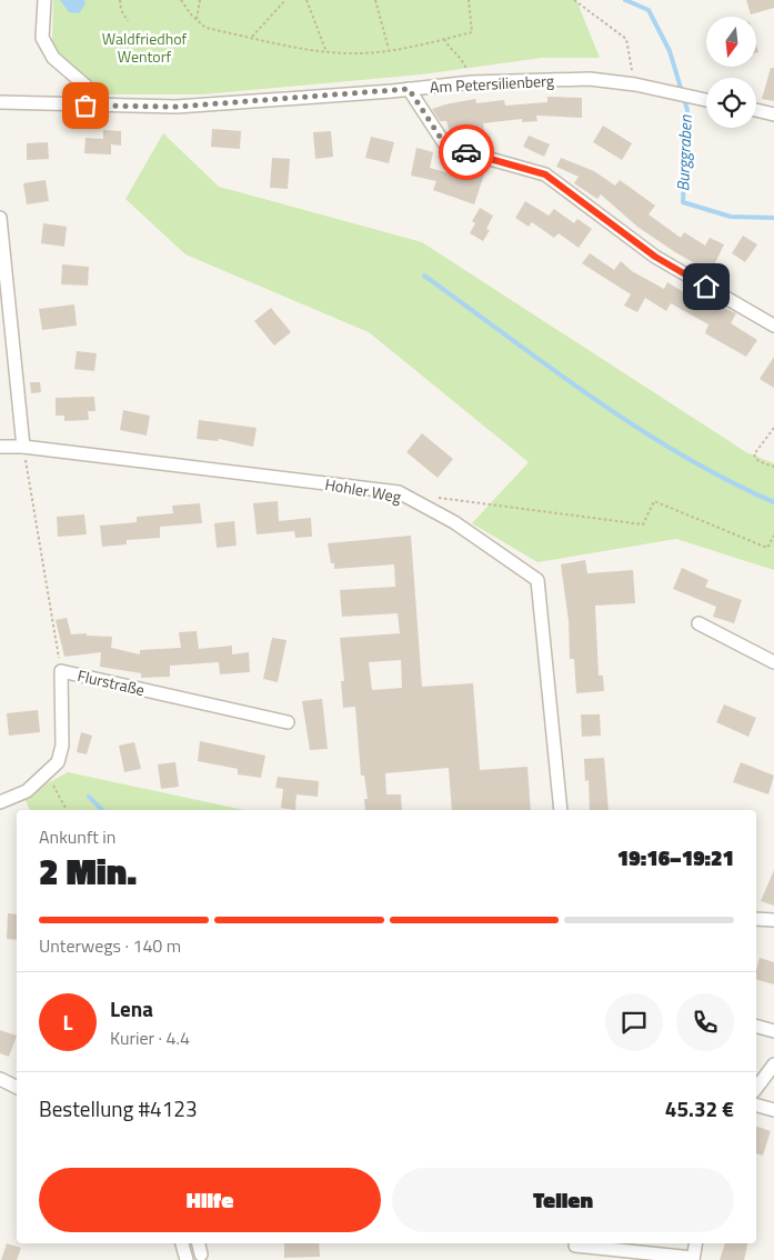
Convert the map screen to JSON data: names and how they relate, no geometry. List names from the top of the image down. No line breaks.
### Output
{"streets":{"street":["Am Petersilienberg","Hohler Weg","Flurstraße"]},"water":["Burggraben"],"parks":["Waldfriedhof Wentorf"],"north":"bottom","page":{"heading":["2 Min.","Ankunft in","19:16–19:21"],"panel":["Lena","Kurier · 4.4","Bestellung #4123","45.32 €"],"bar":"Unterwegs · 140 m","round":"L","buttons":["Hilfe","Teilen"]}}
